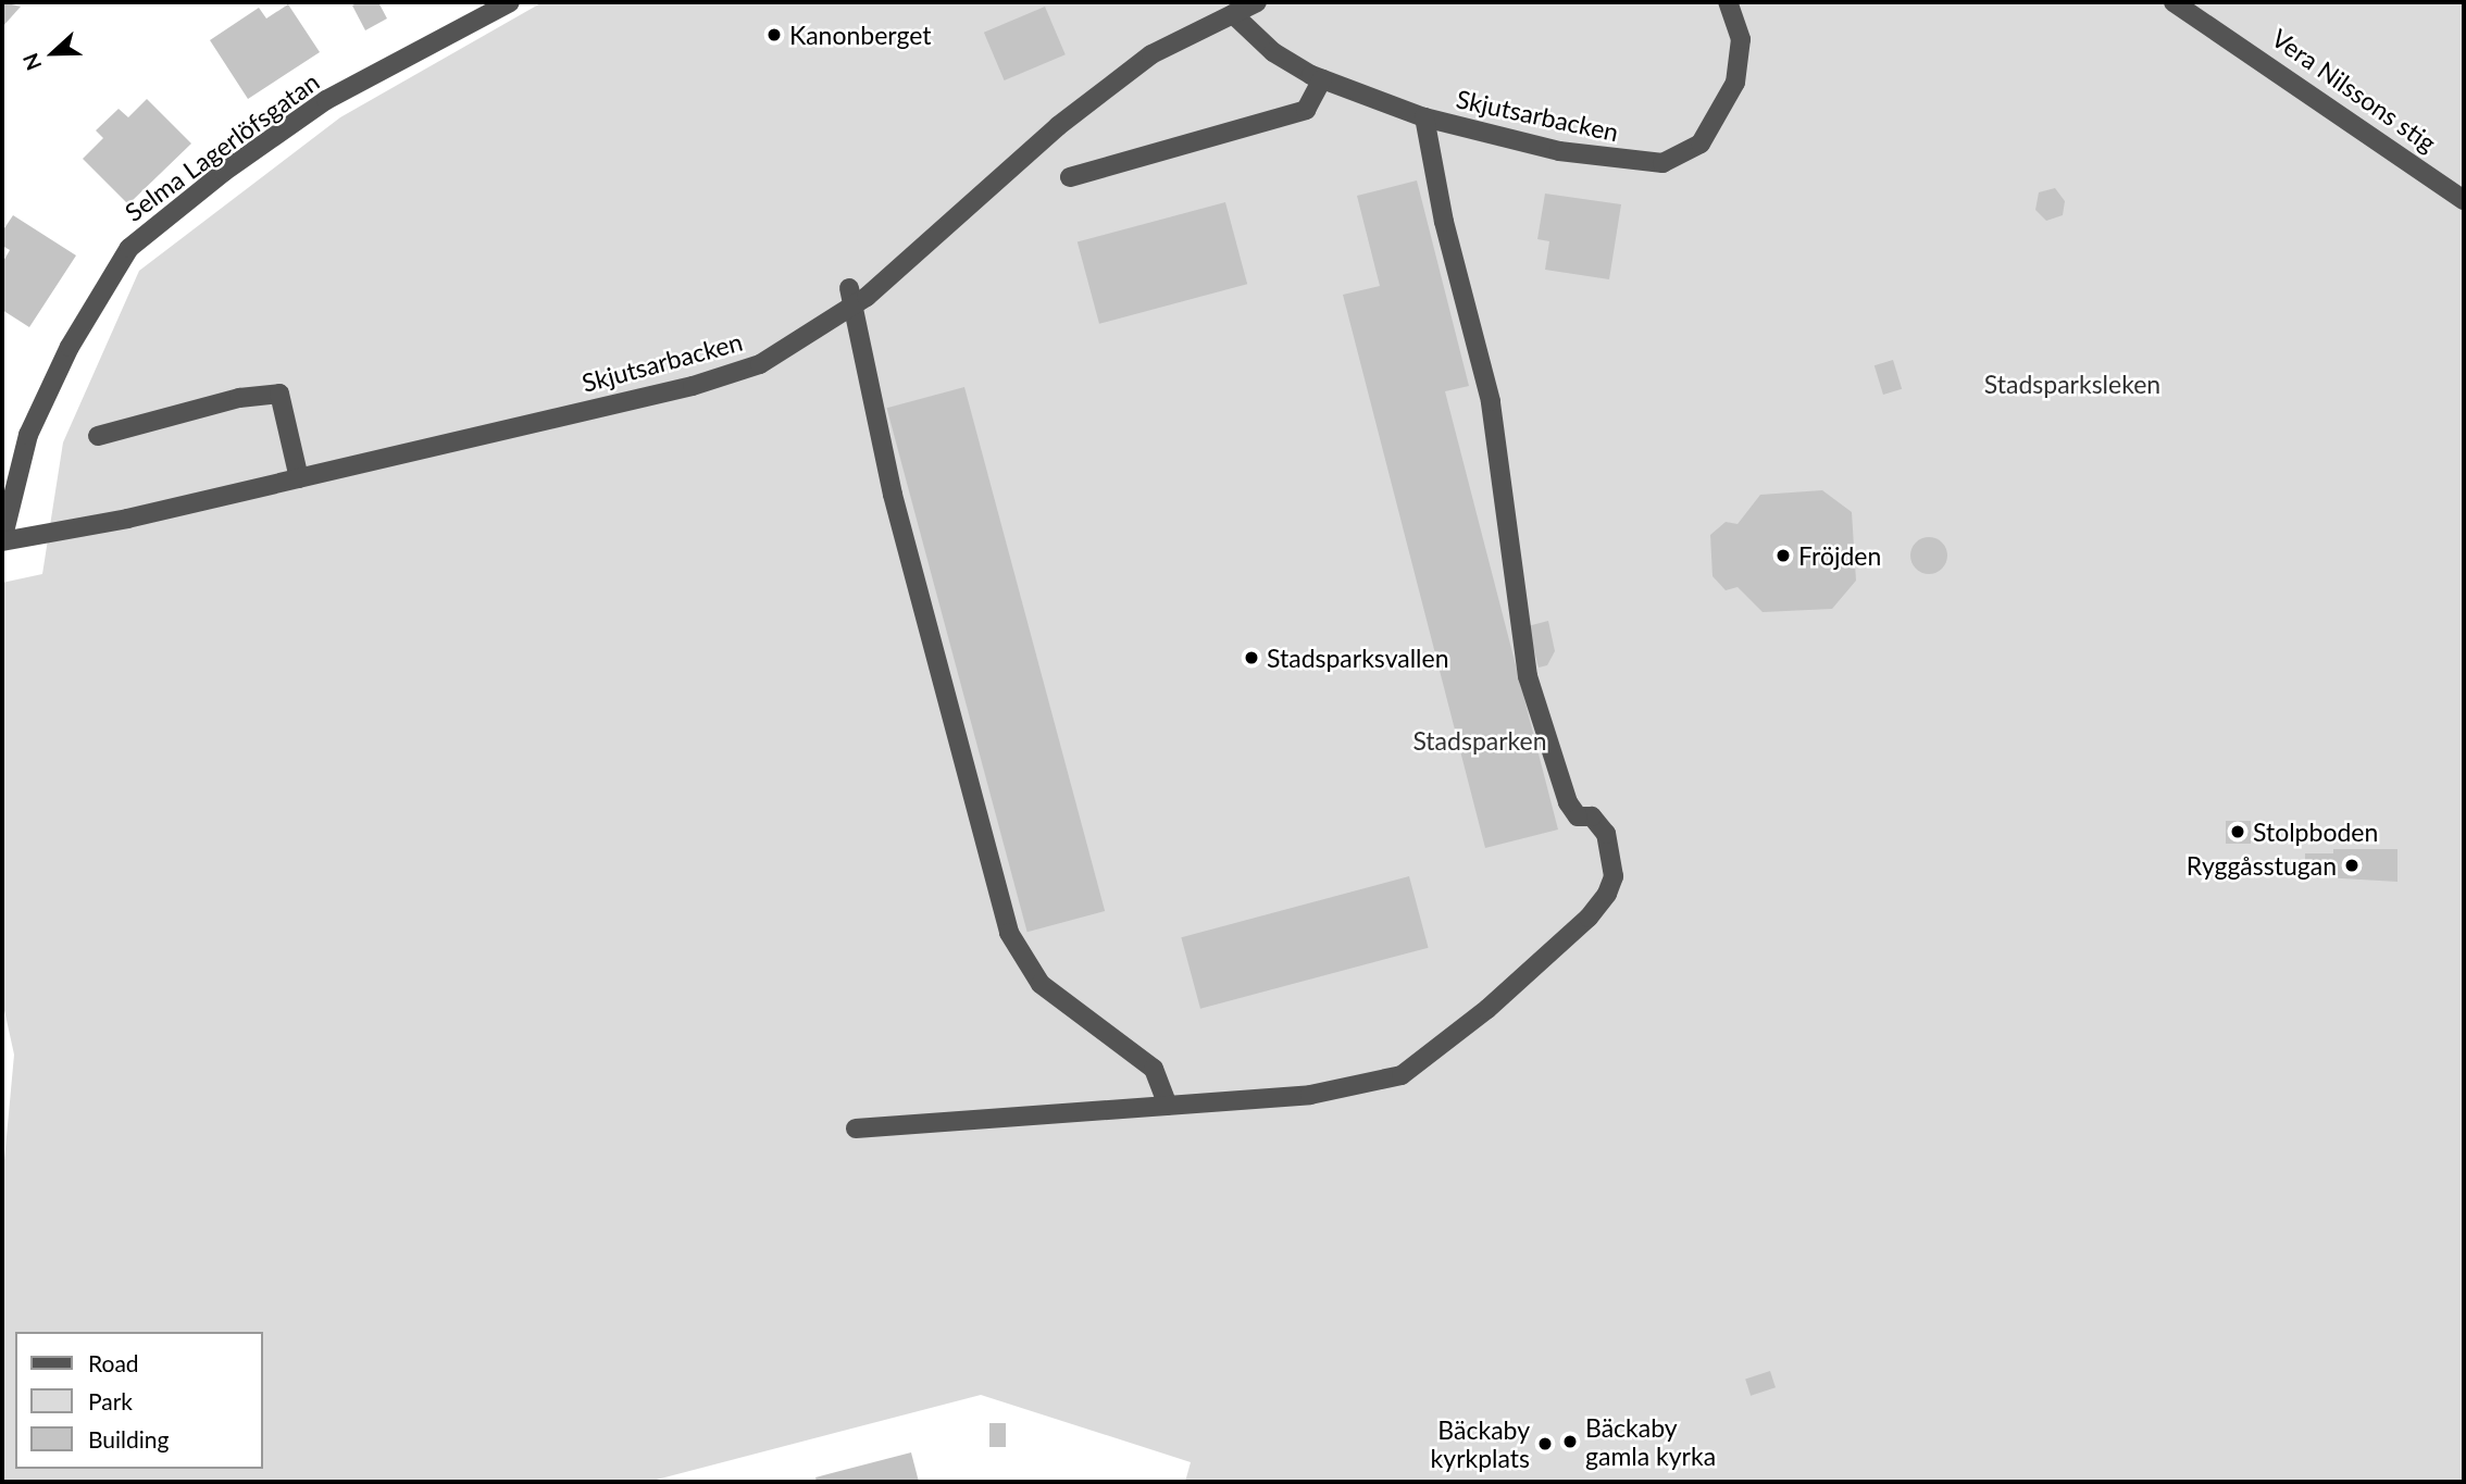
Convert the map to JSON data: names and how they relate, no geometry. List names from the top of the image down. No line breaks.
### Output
{"streets":{"street":["Vera Nilssons stig","Skjutsarbacken","Selma Lagerlöfsgatan"]},"crossings":[["Skjutsarbacken","Selma Lagerlöfsgatan"]],"parks":["Stadsparksleken","Stadsparken"],"places":["Kanonberget","Fröjden","Stadsparksvallen","Stolpboden","Ryggåsstugan","Bäckaby gamla kyrka","Bäckaby kyrkplats"],"legend":["Road","Park","Building"],"north":"left"}
